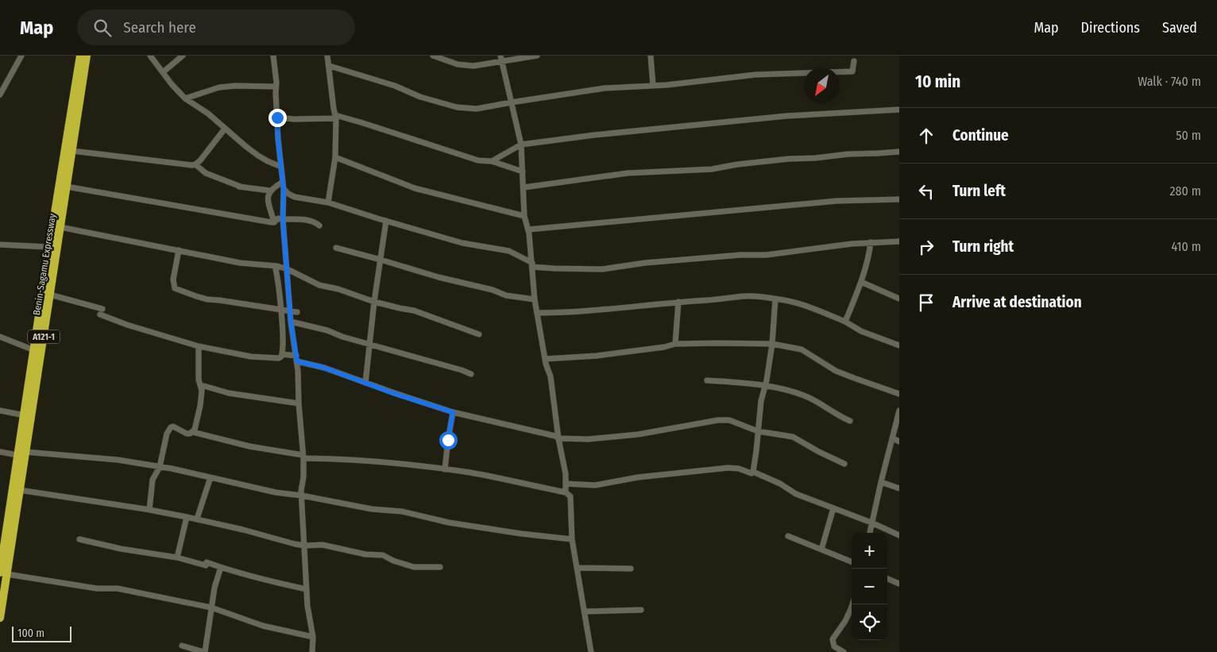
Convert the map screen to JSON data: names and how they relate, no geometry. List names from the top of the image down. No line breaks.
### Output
{"streets":{"highway":["Benin-Sagamu Expressway","A121-1"]},"crossings":[["Benin-Sagamu Expressway","A121-1"]],"scale_bar":"100 m","north":"bottom left","page":{"header":"Map","search":"Search here","nav":["Map","Directions","Saved"],"heading":["10 min","Walk · 740 m"],"list":[["Continue","50 m"],["Turn left","280 m"],["Turn right","410 m"],"Arrive at destination"],"map_buttons":["+","−"],"scale":"100 m"}}
